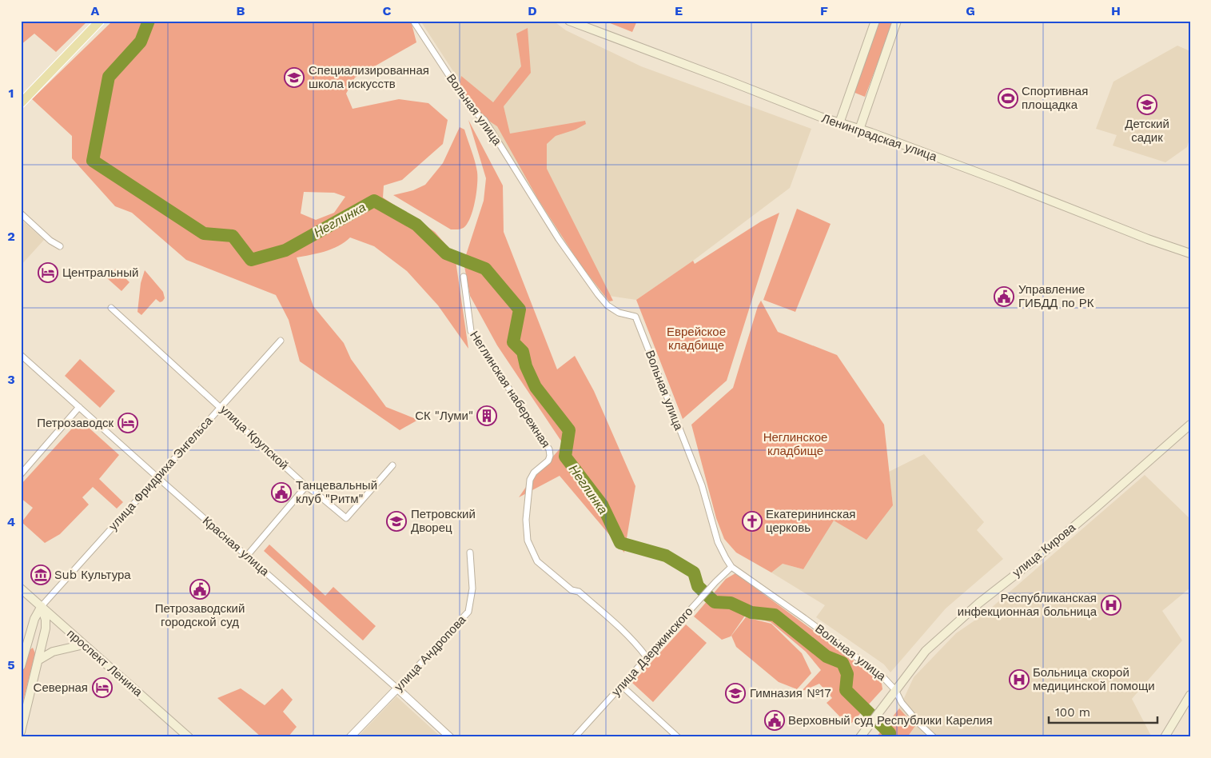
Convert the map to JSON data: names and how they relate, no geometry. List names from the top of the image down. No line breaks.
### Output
{"streets":{"main road":["Ленинградская улица","улица Фридриха Энгельса","улица Кирова","проспект Ленина"],"street":["Вольная улица","Неглинская набережная","улица Крупской","Красная улица","улица Дзержинского","улица Андропова"]},"crossings":[["Вольная улица","улица Кирова"],["Вольная улица","улица Дзержинского"],["Неглинская набережная","улица Дзержинского"],["улица Крупской","улица Фридриха Энгельса"],["улица Фридриха Энгельса","Красная улица"],["улица Фридриха Энгельса","проспект Ленина"],["Красная улица","улица Андропова"]],"water":["Неглинка"],"parks":["Еврейское кладбище","Неглинское кладбище"],"places":{"school or university":["Специализированная школа искусств","Детский садик","Петровский Дворец","Гимназия №17"],"sports":["Спортивная площадка"],"hotel":["Центральный","Петрозаводск","Северная"],"public building":["Управление ГИБДД по РК","Танцевальный клуб \"Ритм\"","Петрозаводский городской суд","Верховный суд Республики Карелия"],"building":["СК \"Луми\""],"church":["Екатерининская церковь"],"museum":["Sub Культура"],"hospital":["Республиканская инфекционная больница","Больница скорой медицинской помощи"]},"scale_bar":"100 m","grid":{"columns":["A","B","C","D","E","F","G","H"],"rows":["1","2","3","4","5"]}}
